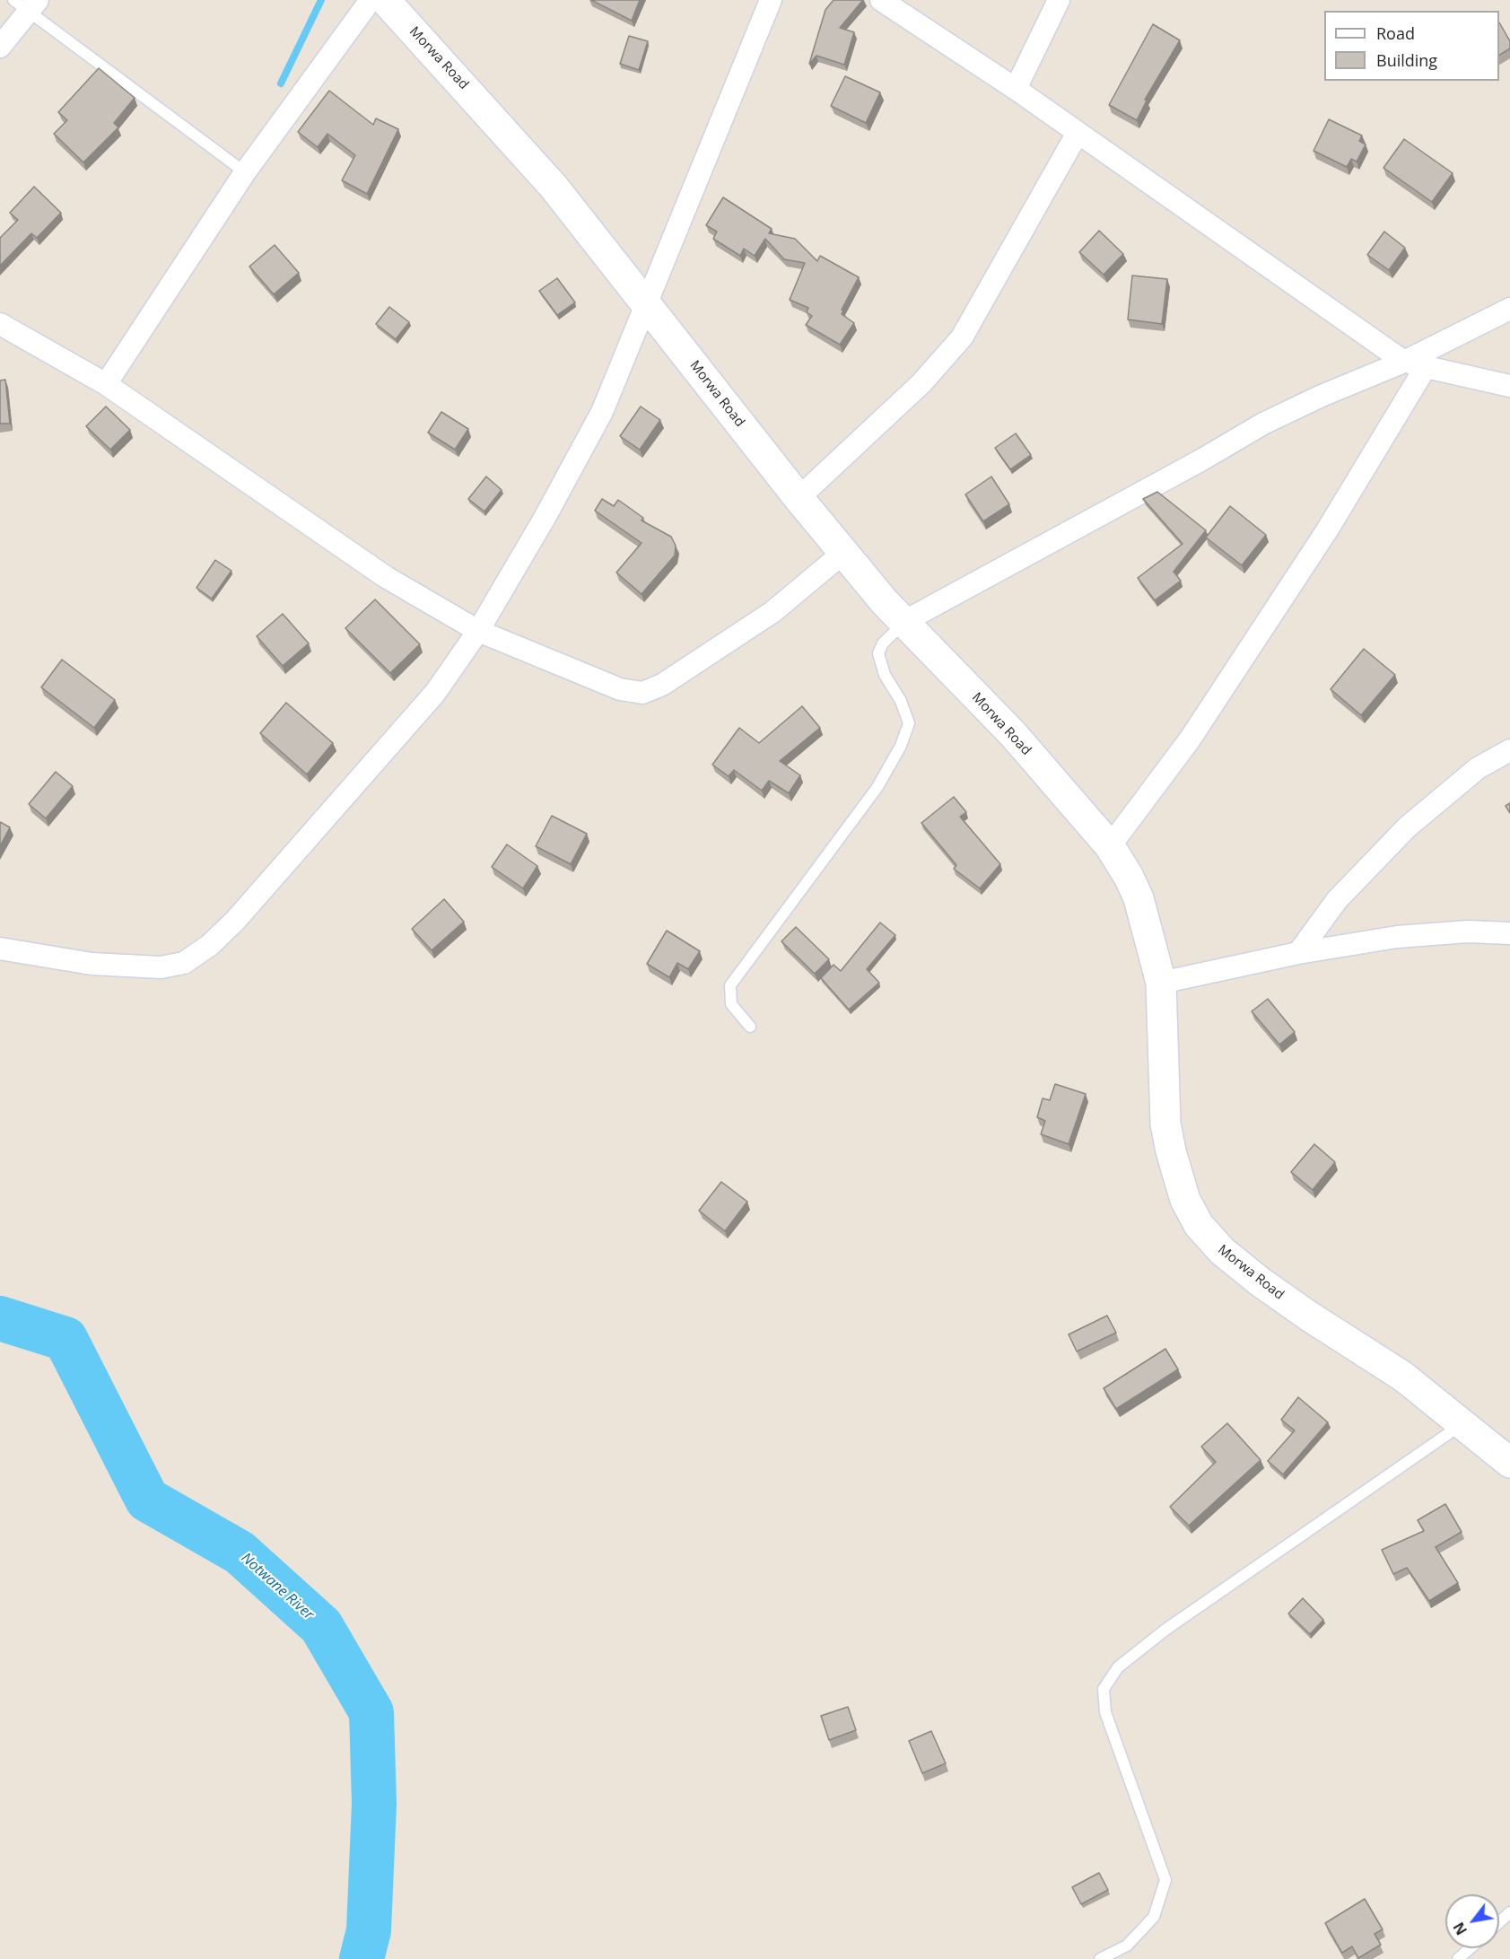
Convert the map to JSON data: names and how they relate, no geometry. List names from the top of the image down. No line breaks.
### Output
{"streets":{"main road":["Morwa Road"]},"water":["Notwane River"],"legend":["Road","Building"],"north":"bottom left"}
